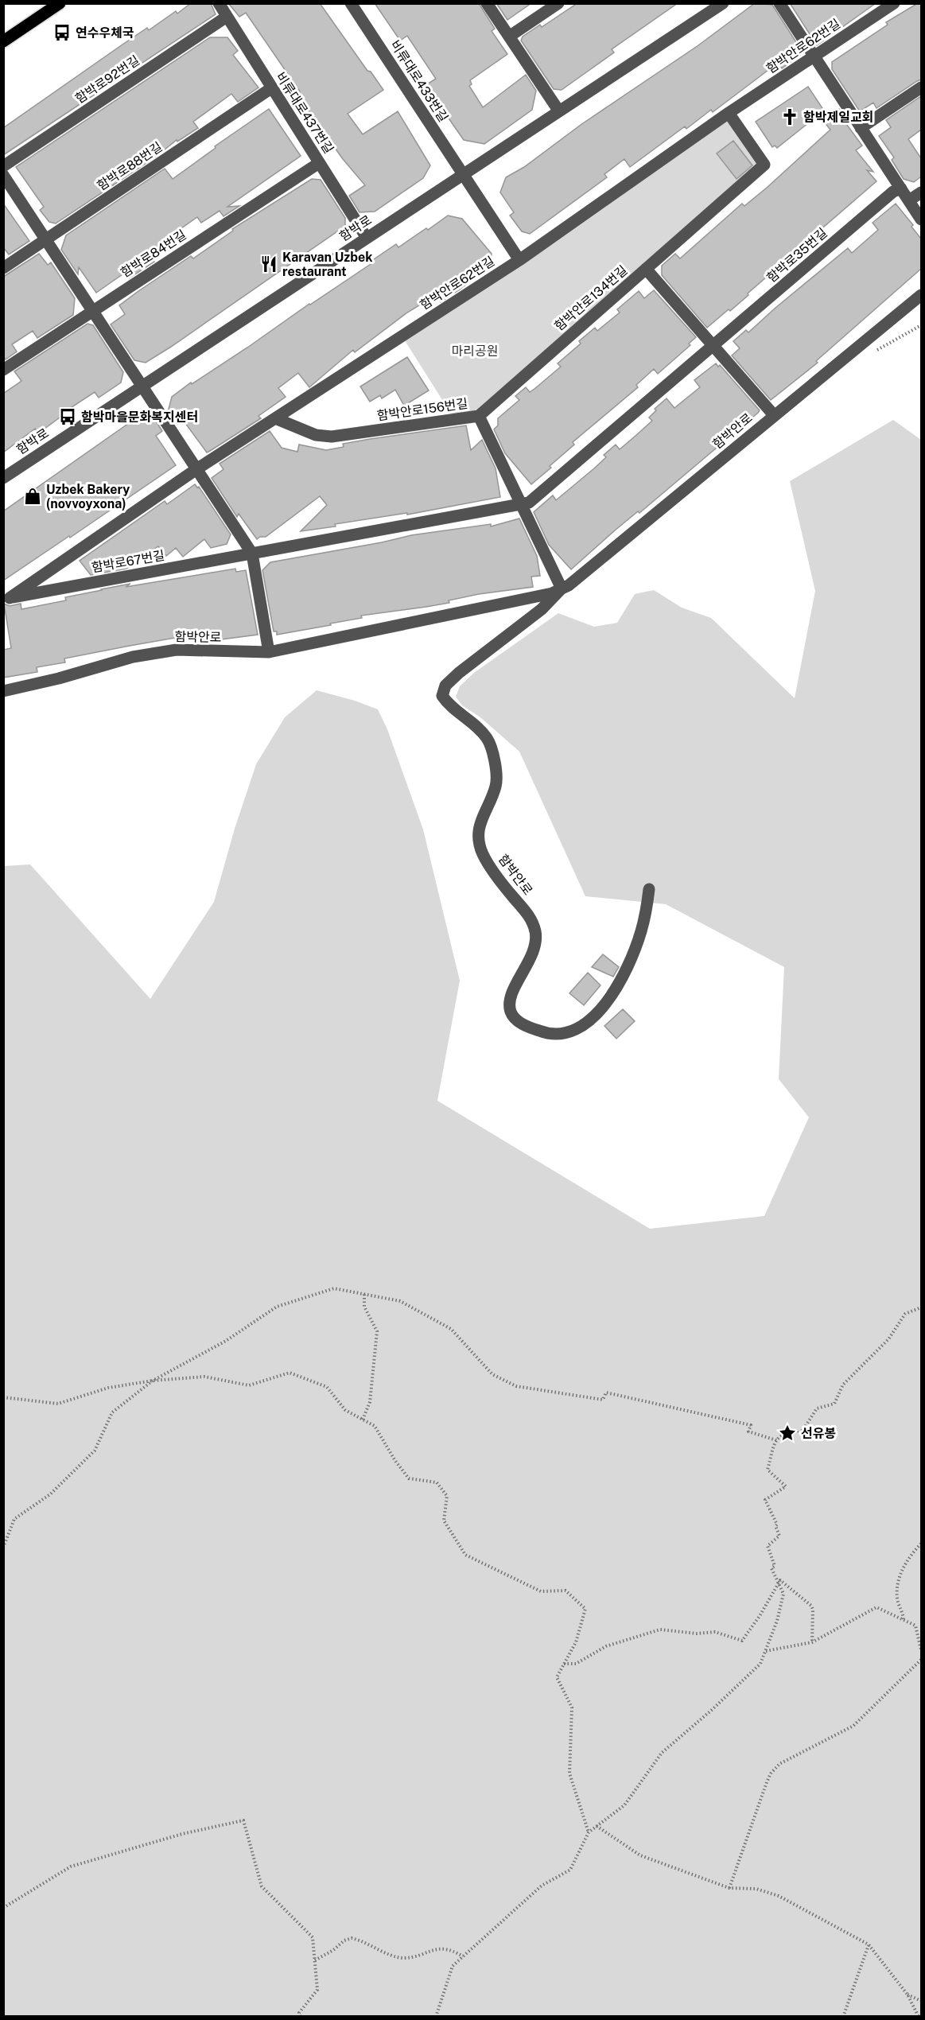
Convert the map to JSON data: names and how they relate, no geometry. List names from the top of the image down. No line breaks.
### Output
{"streets":{"street":["함박안로62번길","함박로92번길","비류대로433번길","비류대로437번길","함박로88번길","함박로","함박로84번길","함박로35번길","함박안로134번길","함박안로156번길","함박안로","함박로67번길"]},"crossings":[["함박안로62번길","비류대로433번길"],["함박안로62번길","함박안로156번길"],["함박안로62번길","함박로67번길"],["함박로92번길","비류대로437번길"],["비류대로433번길","함박로"],["비류대로437번길","함박로88번길"],["비류대로437번길","함박로"],["비류대로437번길","함박로84번길"],["함박로35번길","함박안로134번길"],["함박안로134번길","함박안로156번길"],["함박안로134번길","함박안로"],["함박안로156번길","함박안로"]],"parks":["마리공원"],"places":{"bus stop":["연수우체국","함박마을문화복지센터"],"church":["함박제일교회"],"restaurant":["Karavan Uzbek restaurant"],"shop":["Uzbek Bakery (novvoyxona)"],"place":["선유봉"]}}
